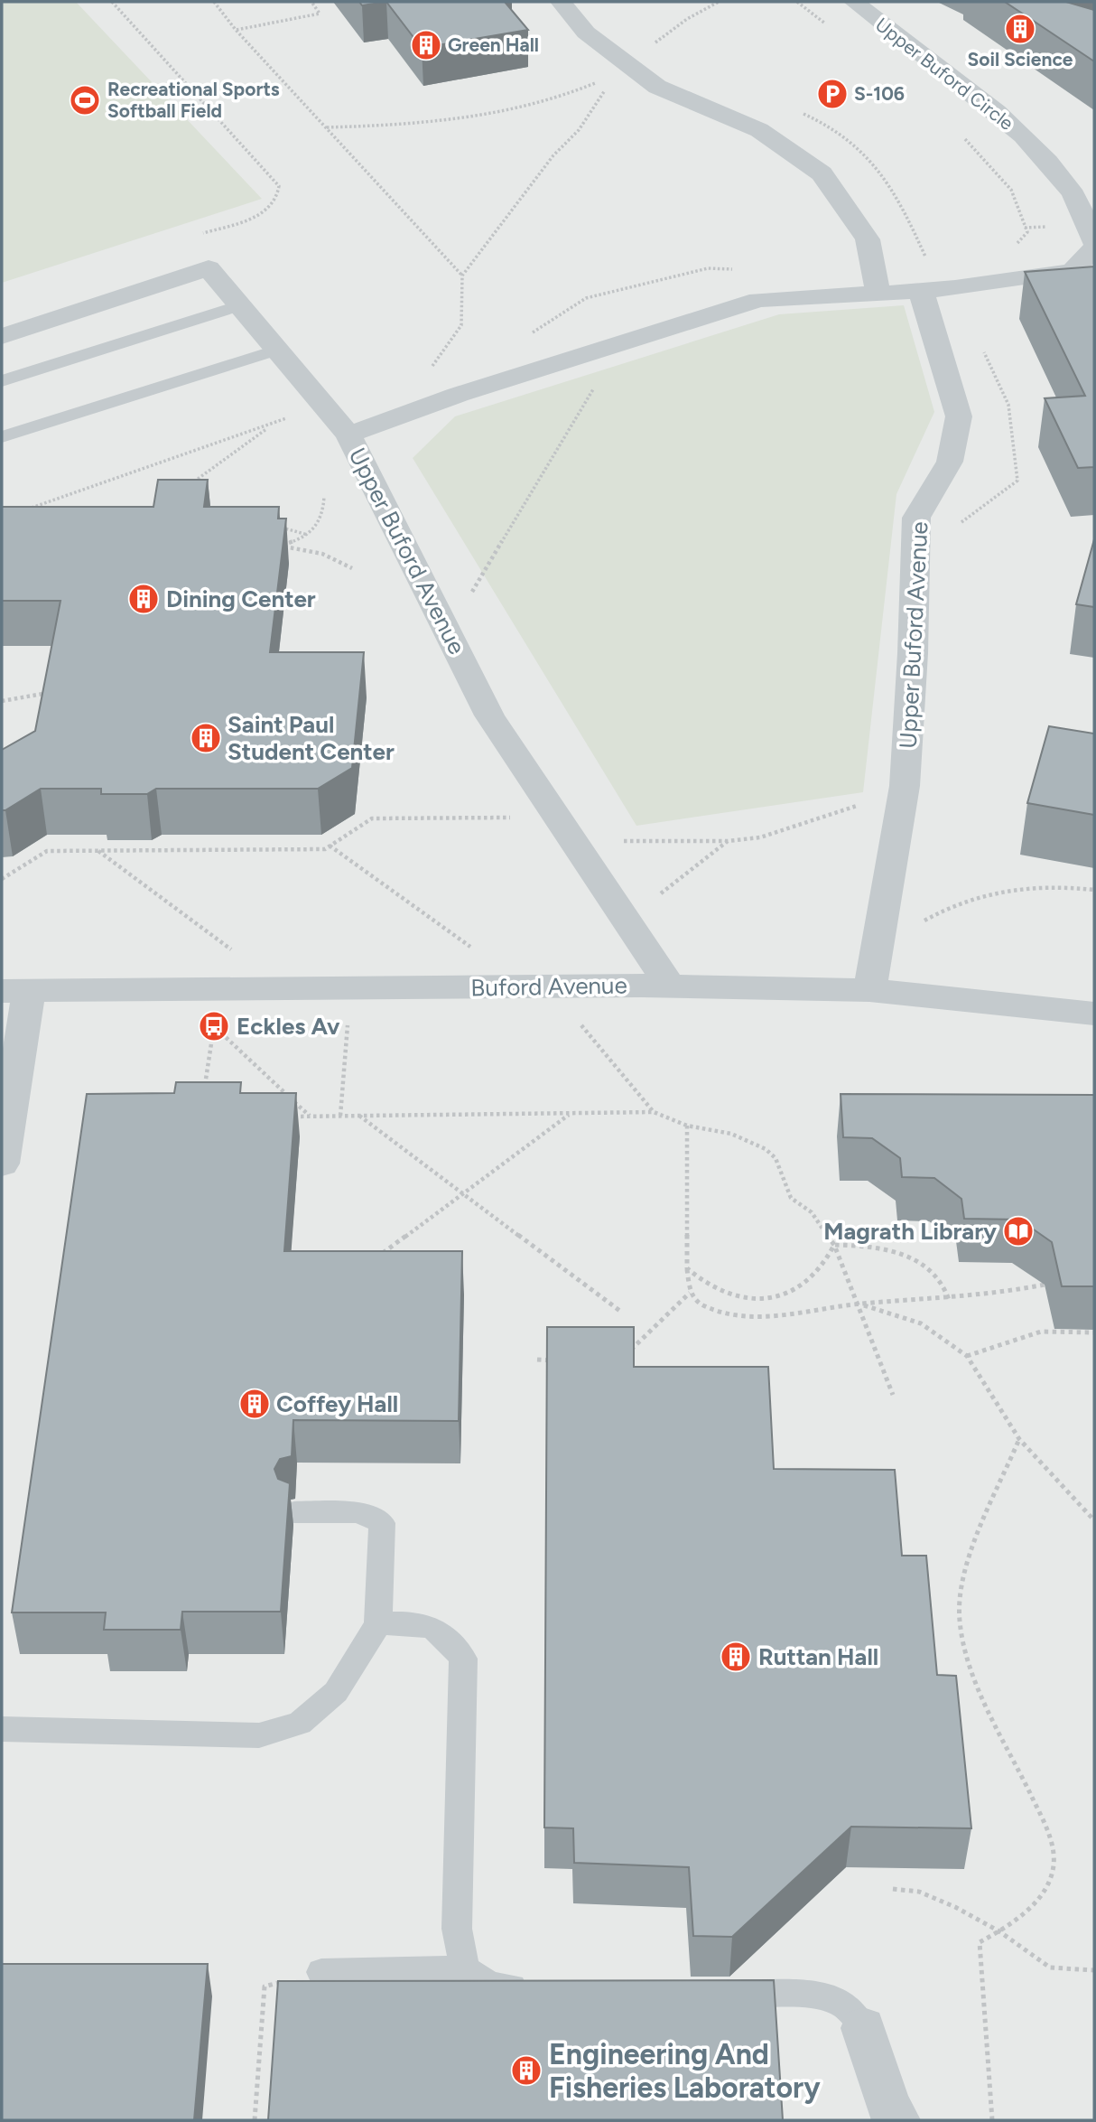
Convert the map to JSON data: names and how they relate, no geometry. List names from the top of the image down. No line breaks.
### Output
{"streets":{"street":["Upper Buford Circle","Upper Buford Avenue","Buford Avenue"]},"crossings":[["Upper Buford Avenue","Buford Avenue"]],"places":{"building":["Soil Science","Green Hall","Dining Center","Saint Paul Student Center","Coffey Hall","Ruttan Hall","Engineering And Fisheries Laboratory"],"parking":["S-106"],"sports":["Recreational Sports Softball Field"],"bus stop":["Eckles Av"],"library":["Magrath Library"]}}
